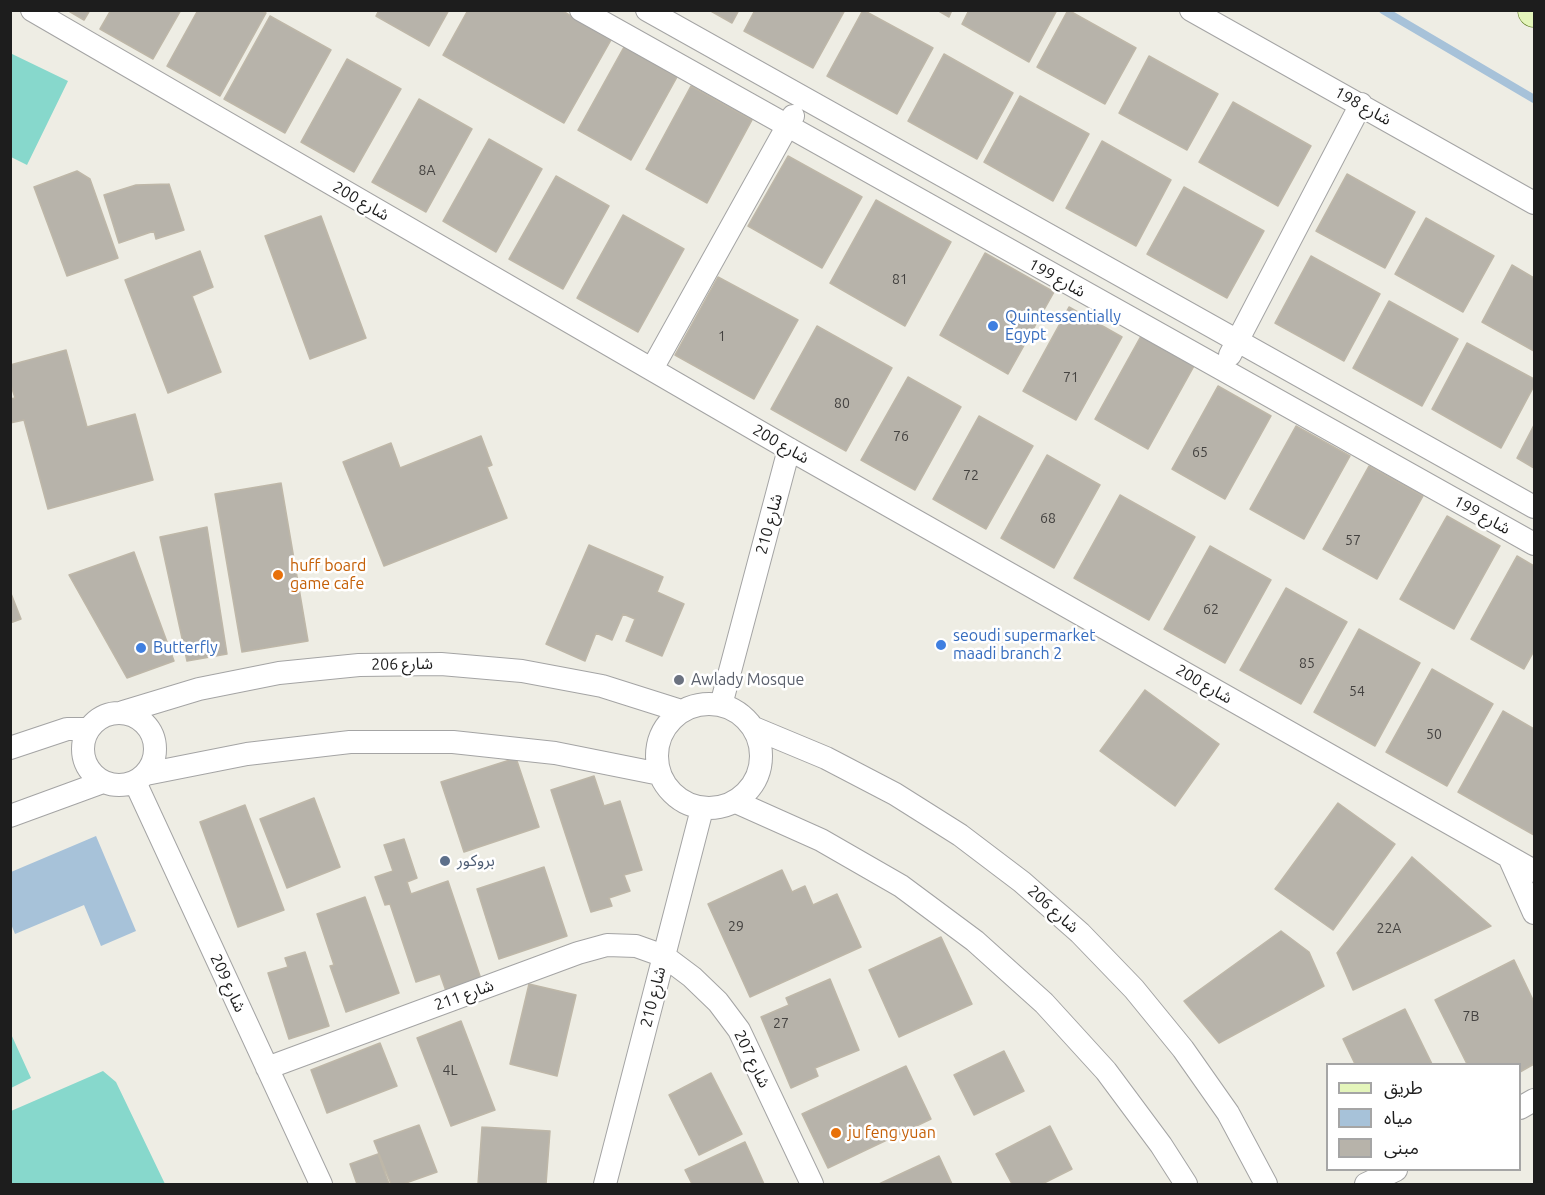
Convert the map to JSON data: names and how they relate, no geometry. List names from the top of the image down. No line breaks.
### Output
{"streets":{"street":["شارع 198","شارع 200","شارع 199","شارع 210","شارع 206","شارع 209","شارع 211","شارع 207"]},"crossings":[["شارع 200","شارع 210"],["شارع 210","شارع 206"],["شارع 210","شارع 211"],["شارع 210","شارع 207"],["شارع 206","شارع 209"],["شارع 209","شارع 211"],["شارع 211","شارع 207"]],"places":["Quintessentially Egypt","huff board game cafe","seoudi supermarket maadi branch 2","Butterfly","Awlady Mosque","بروكور","ju feng yuan"],"house_numbers":["8A","81","1","71","80","76","65","72","68","57","62","85","54","50","29","22A","7B","27","4L"],"legend":["طريق","مياه","مبنى"]}
